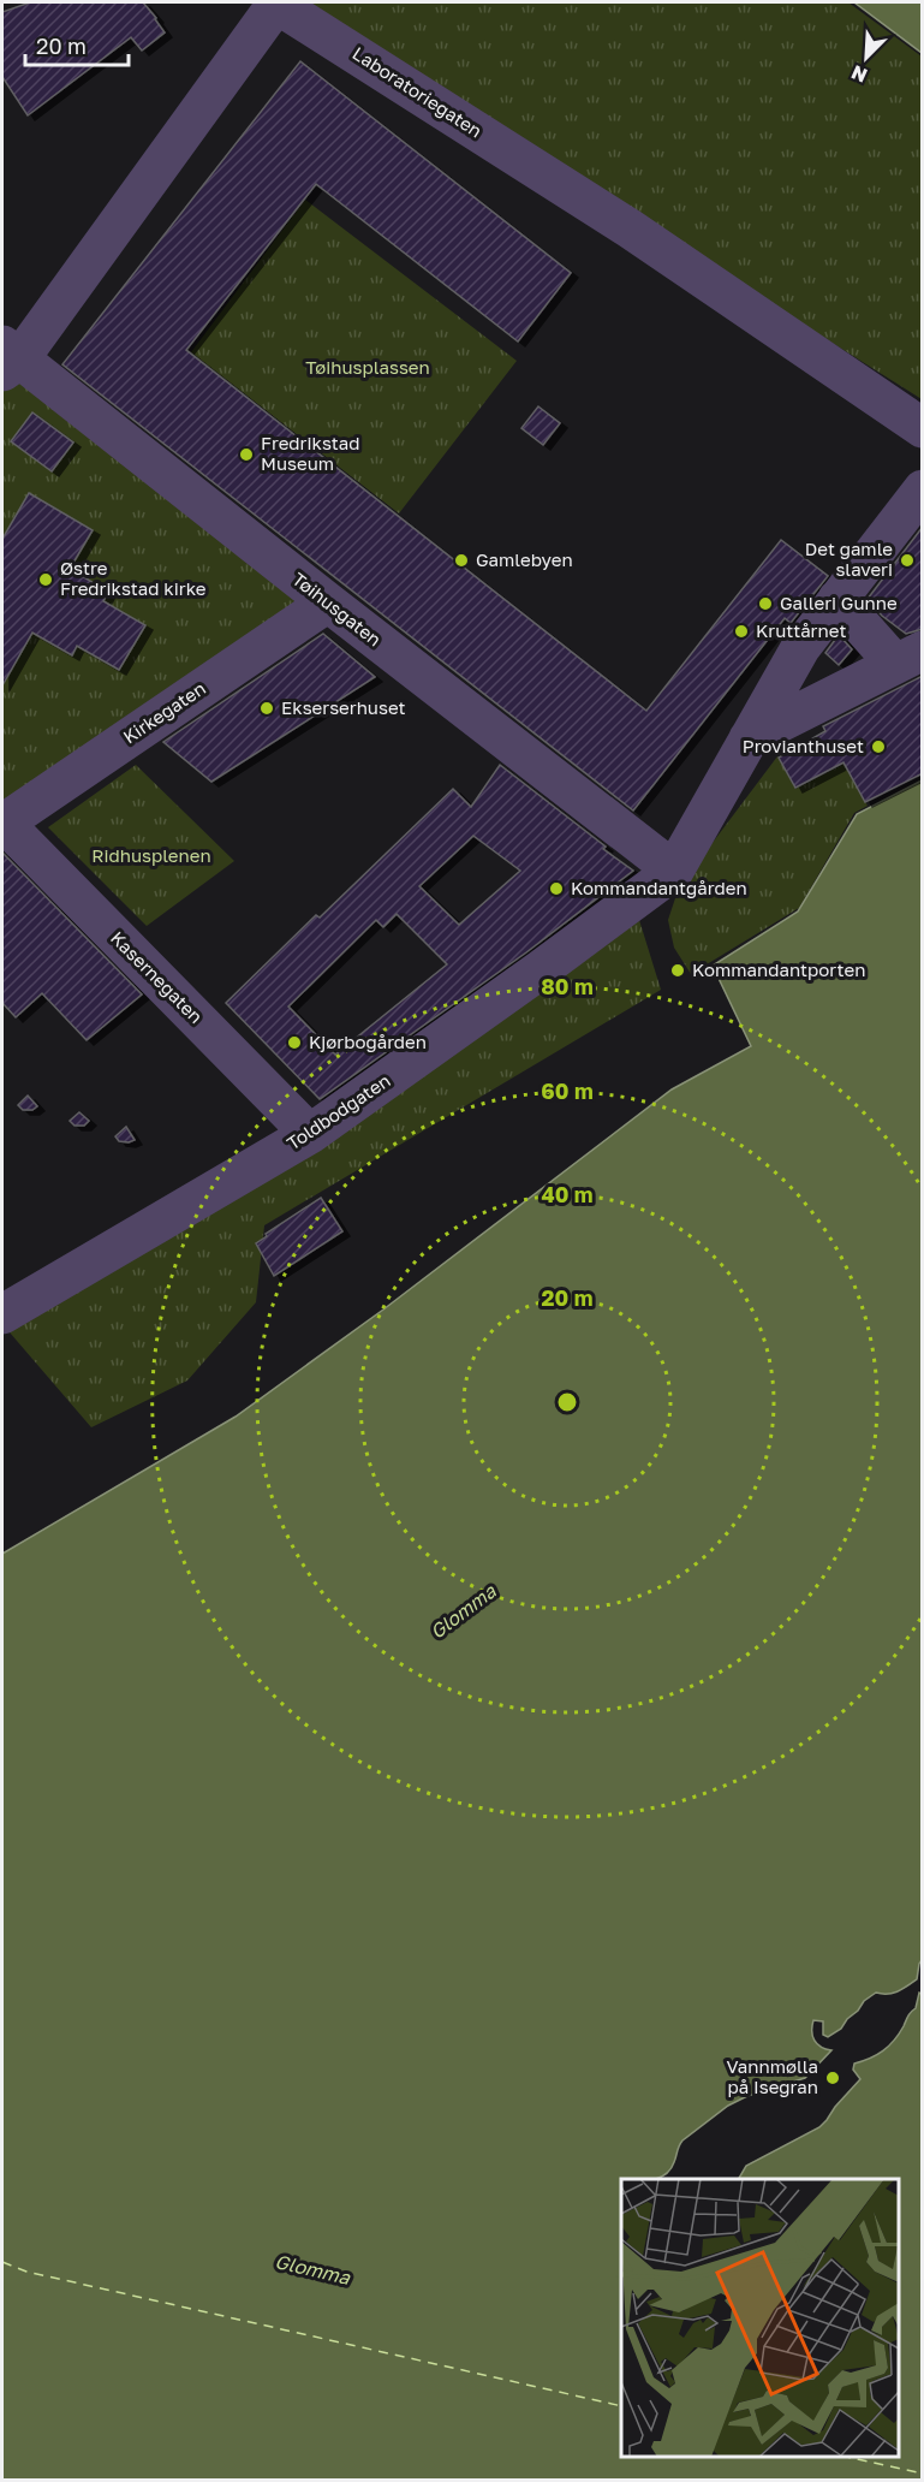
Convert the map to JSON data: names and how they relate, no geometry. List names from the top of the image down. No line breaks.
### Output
{"streets":{"street":["Laboratoriegaten","Tøihusgaten","Kirkegaten","Kasernegaten","Toldbodgaten"]},"crossings":[["Laboratoriegaten","Tøihusgaten"],["Tøihusgaten","Kirkegaten"],["Tøihusgaten","Toldbodgaten"],["Kirkegaten","Kasernegaten"],["Kasernegaten","Toldbodgaten"]],"water":["Glomma"],"parks":["Tøihusplassen","Ridhusplenen"],"places":["Fredrikstad Museum","Gamlebyen","Det gamle slaveri","Østre Fredrikstad kirke","Galleri Gunne","Kruttårnet","Ekserserhuset","Provianthuset","Kommandantgården","Kommandantporten","Kjørbogården","Vannmølla på Isegran"],"scale_bar":"20 m","north":"bottom left","rings":["80 m","60 m","40 m","20 m"]}
